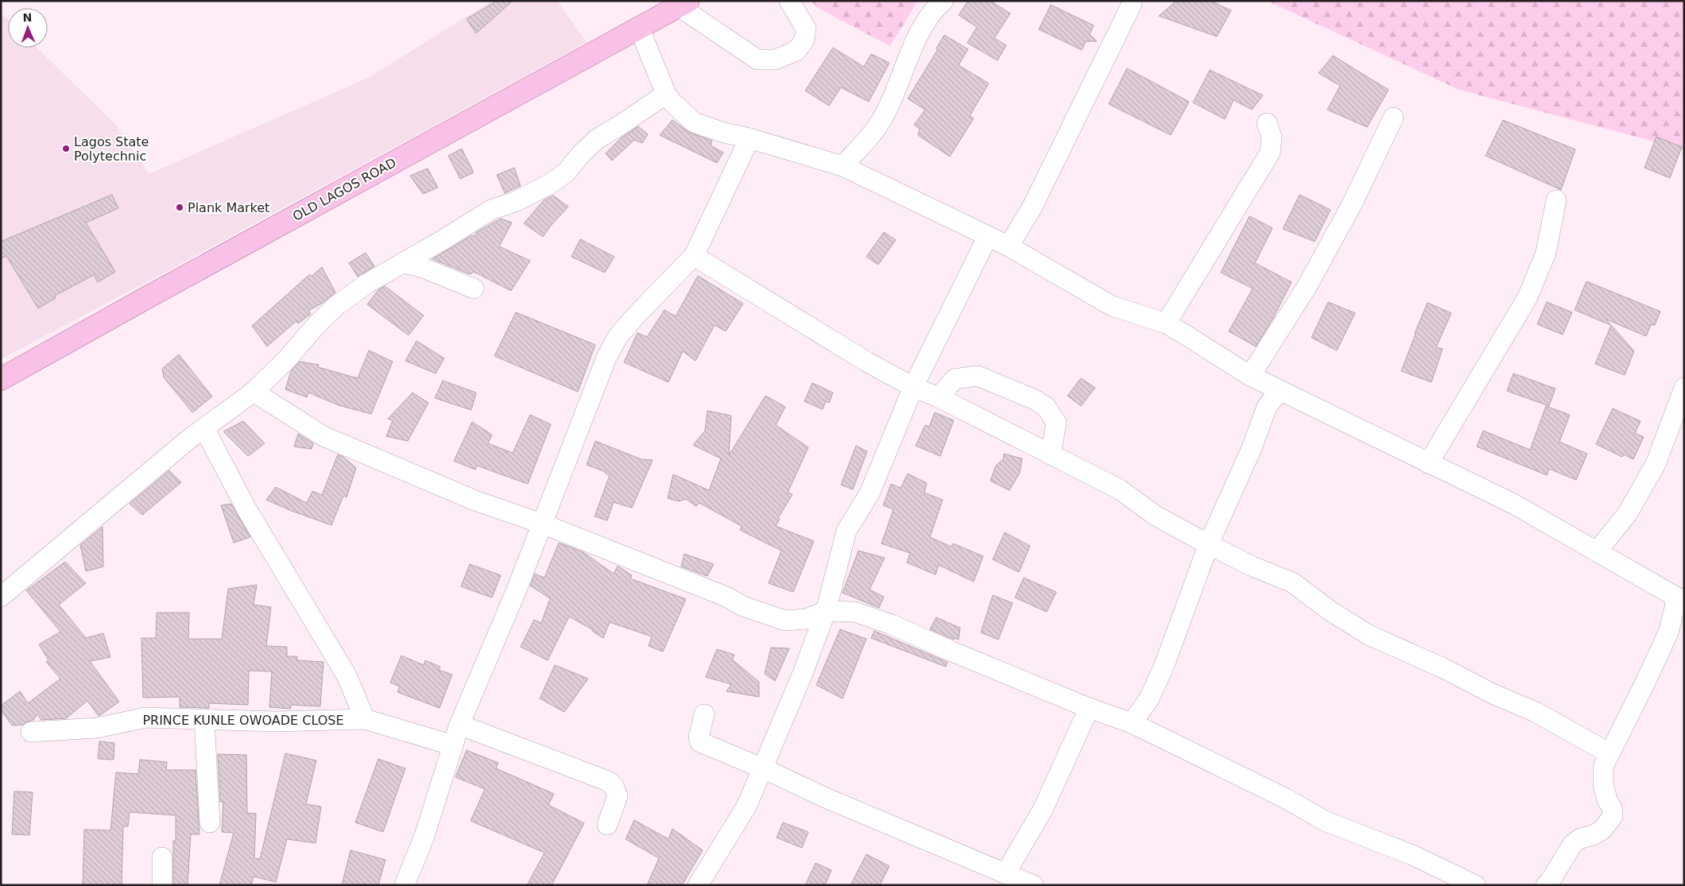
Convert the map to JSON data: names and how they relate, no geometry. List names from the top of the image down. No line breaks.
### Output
{"streets":{"main road":["OLD LAGOS ROAD"],"street":["PRINCE KUNLE OWOADE CLOSE"]},"places":["Lagos State Polytechnic","Plank Market"],"north":"top"}
